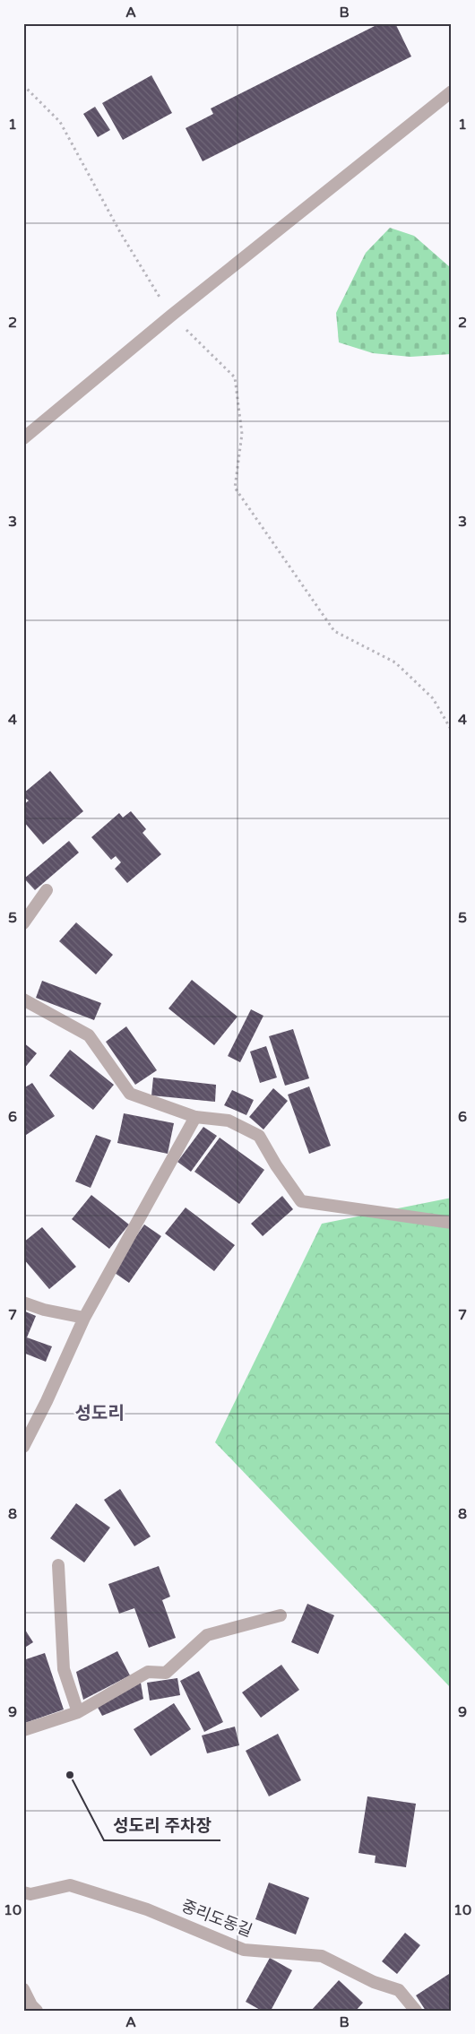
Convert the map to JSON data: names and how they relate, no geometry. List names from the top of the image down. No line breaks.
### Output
{"streets":{"street":["중리도동길"]},"districts":["성도리"],"places":["성도리 주차장"],"grid":{"columns":["A","B"],"rows":["1","2","3","4","5","6","7","8","9","10"]}}
